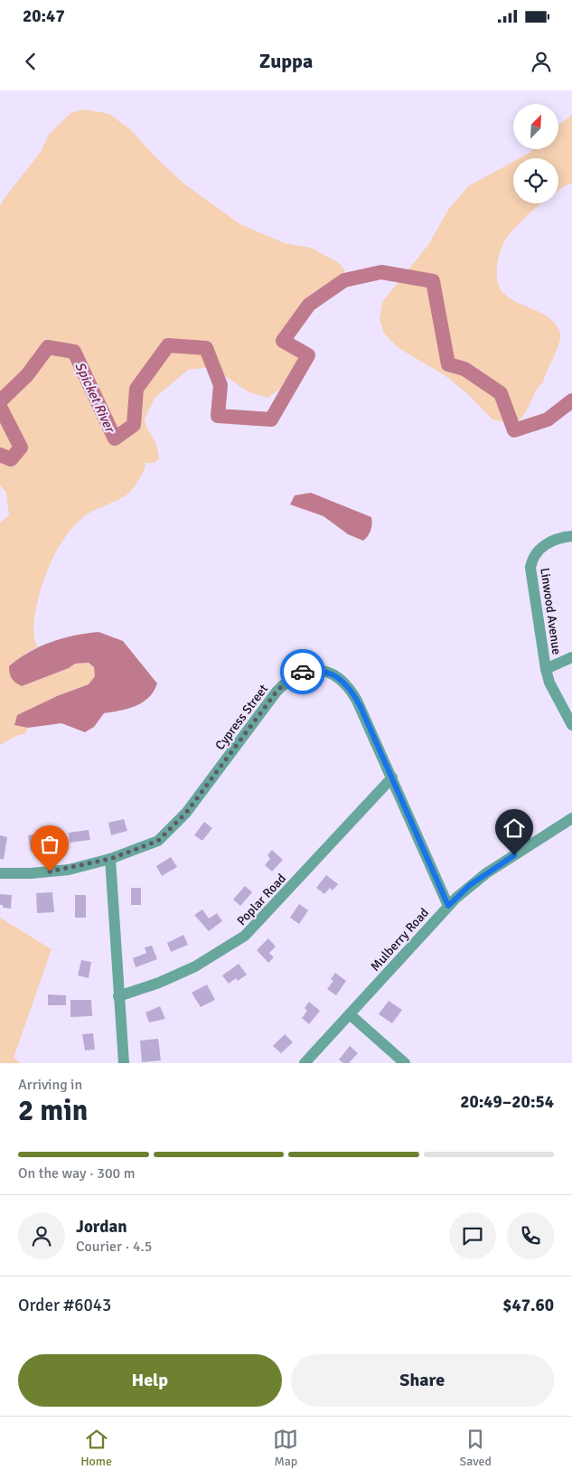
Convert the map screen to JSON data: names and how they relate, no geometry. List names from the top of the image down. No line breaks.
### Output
{"streets":{"street":["Linwood Avenue","Cypress Street","Poplar Road","Mulberry Road"]},"crossings":[["Cypress Street","Poplar Road"],["Cypress Street","Mulberry Road"]],"water":["Spicket River"],"north":"top right","page":{"status":"20:47","header":"Zuppa","heading":["2 min","Arriving in","20:49–20:54"],"panel":["Jordan","Courier · 4.5","Order #6043","$47.60"],"bar":"On the way · 300 m","buttons":["Help","Share"],"tabs":["Home","Map","Saved"]}}
